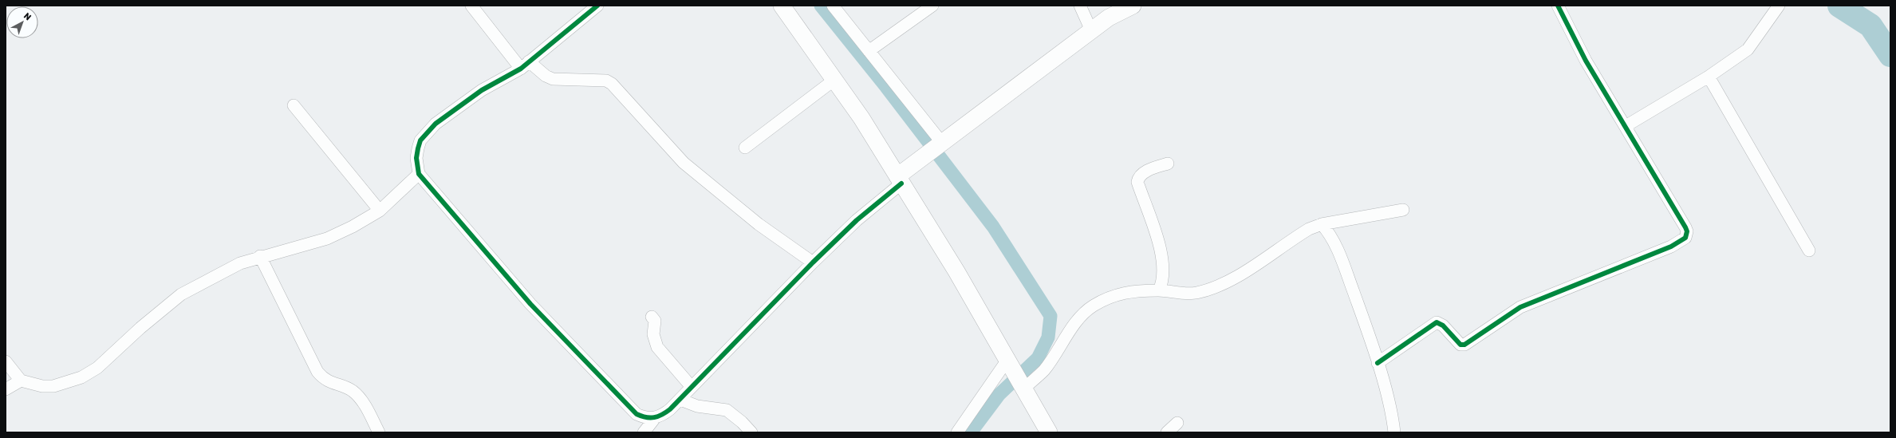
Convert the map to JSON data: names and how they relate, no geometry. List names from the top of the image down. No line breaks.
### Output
{"north":"top right"}
